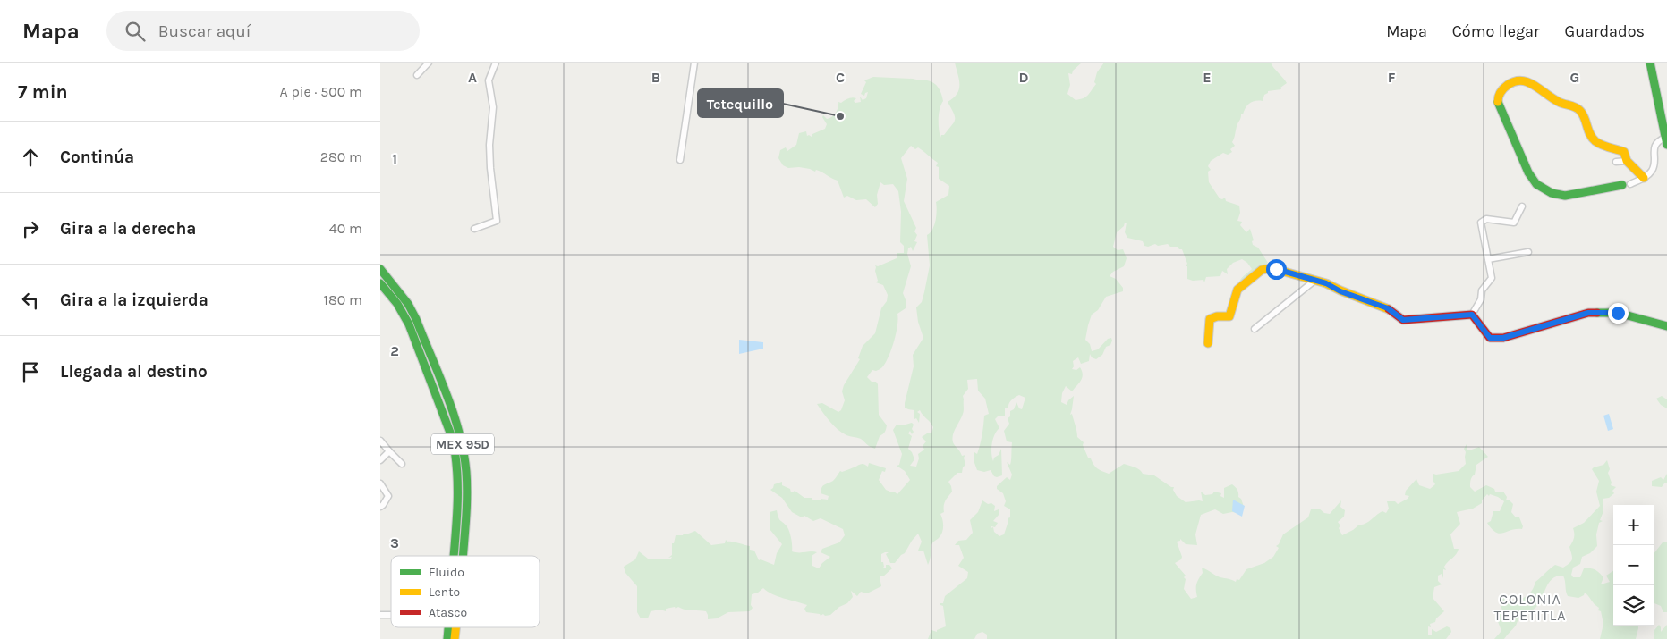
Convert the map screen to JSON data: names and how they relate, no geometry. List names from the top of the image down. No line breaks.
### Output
{"streets":{"main road":["MEX 95D"]},"districts":["COLONIA TEPETITLA"],"places":["Tetequillo"],"legend":["Fluido","Lento","Atasco"],"page":{"header":"Mapa","search":"Buscar aquí","nav":["Mapa","Cómo llegar","Guardados"],"heading":["7 min","A pie · 500 m"],"list":[["Continúa","280 m"],["Gira a la derecha","40 m"],["Gira a la izquierda","180 m"],"Llegada al destino"],"map_buttons":["+","−"]},"grid":{"columns":["A","B","C","D","E","F","G"],"rows":["1","2","3"]}}
